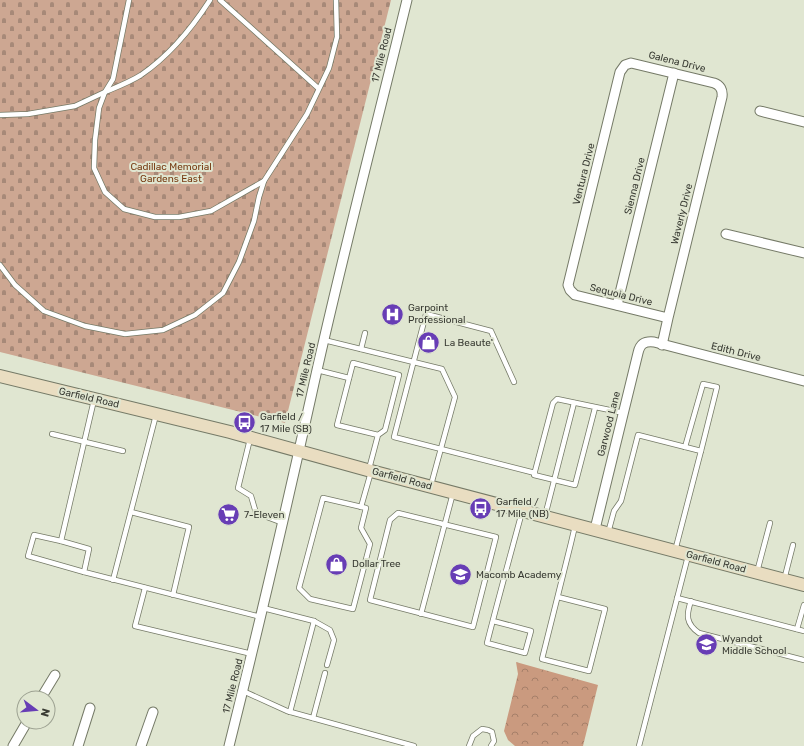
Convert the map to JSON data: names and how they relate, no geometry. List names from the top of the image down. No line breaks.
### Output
{"streets":{"main road":["Garfield Road"],"street":["17 Mile Road","Galena Drive","Ventura Drive","Sienna Drive","Waverly Drive","Sequoia Drive","Edith Drive","Garwood Lane"]},"crossings":[["17 Mile Road","Garfield Road"],["Galena Drive","Ventura Drive"],["Galena Drive","Sienna Drive"],["Galena Drive","Waverly Drive"],["Ventura Drive","Sequoia Drive"],["Sienna Drive","Sequoia Drive"],["Waverly Drive","Sequoia Drive"],["Waverly Drive","Edith Drive"],["Waverly Drive","Garwood Lane"],["Edith Drive","Garwood Lane"],["Garfield Road","Garwood Lane"]],"parks":["Cadillac Memorial Gardens East"],"places":{"hospital":["Garpoint Professional"],"shop":["La Beaute'","Dollar Tree"],"bus stop":["Garfield / 17 Mile (SB)","Garfield / 17 Mile (NB)"],"supermarket":["7-Eleven"],"school or university":["Macomb Academy","Wyandot Middle School"]},"north":"right"}
